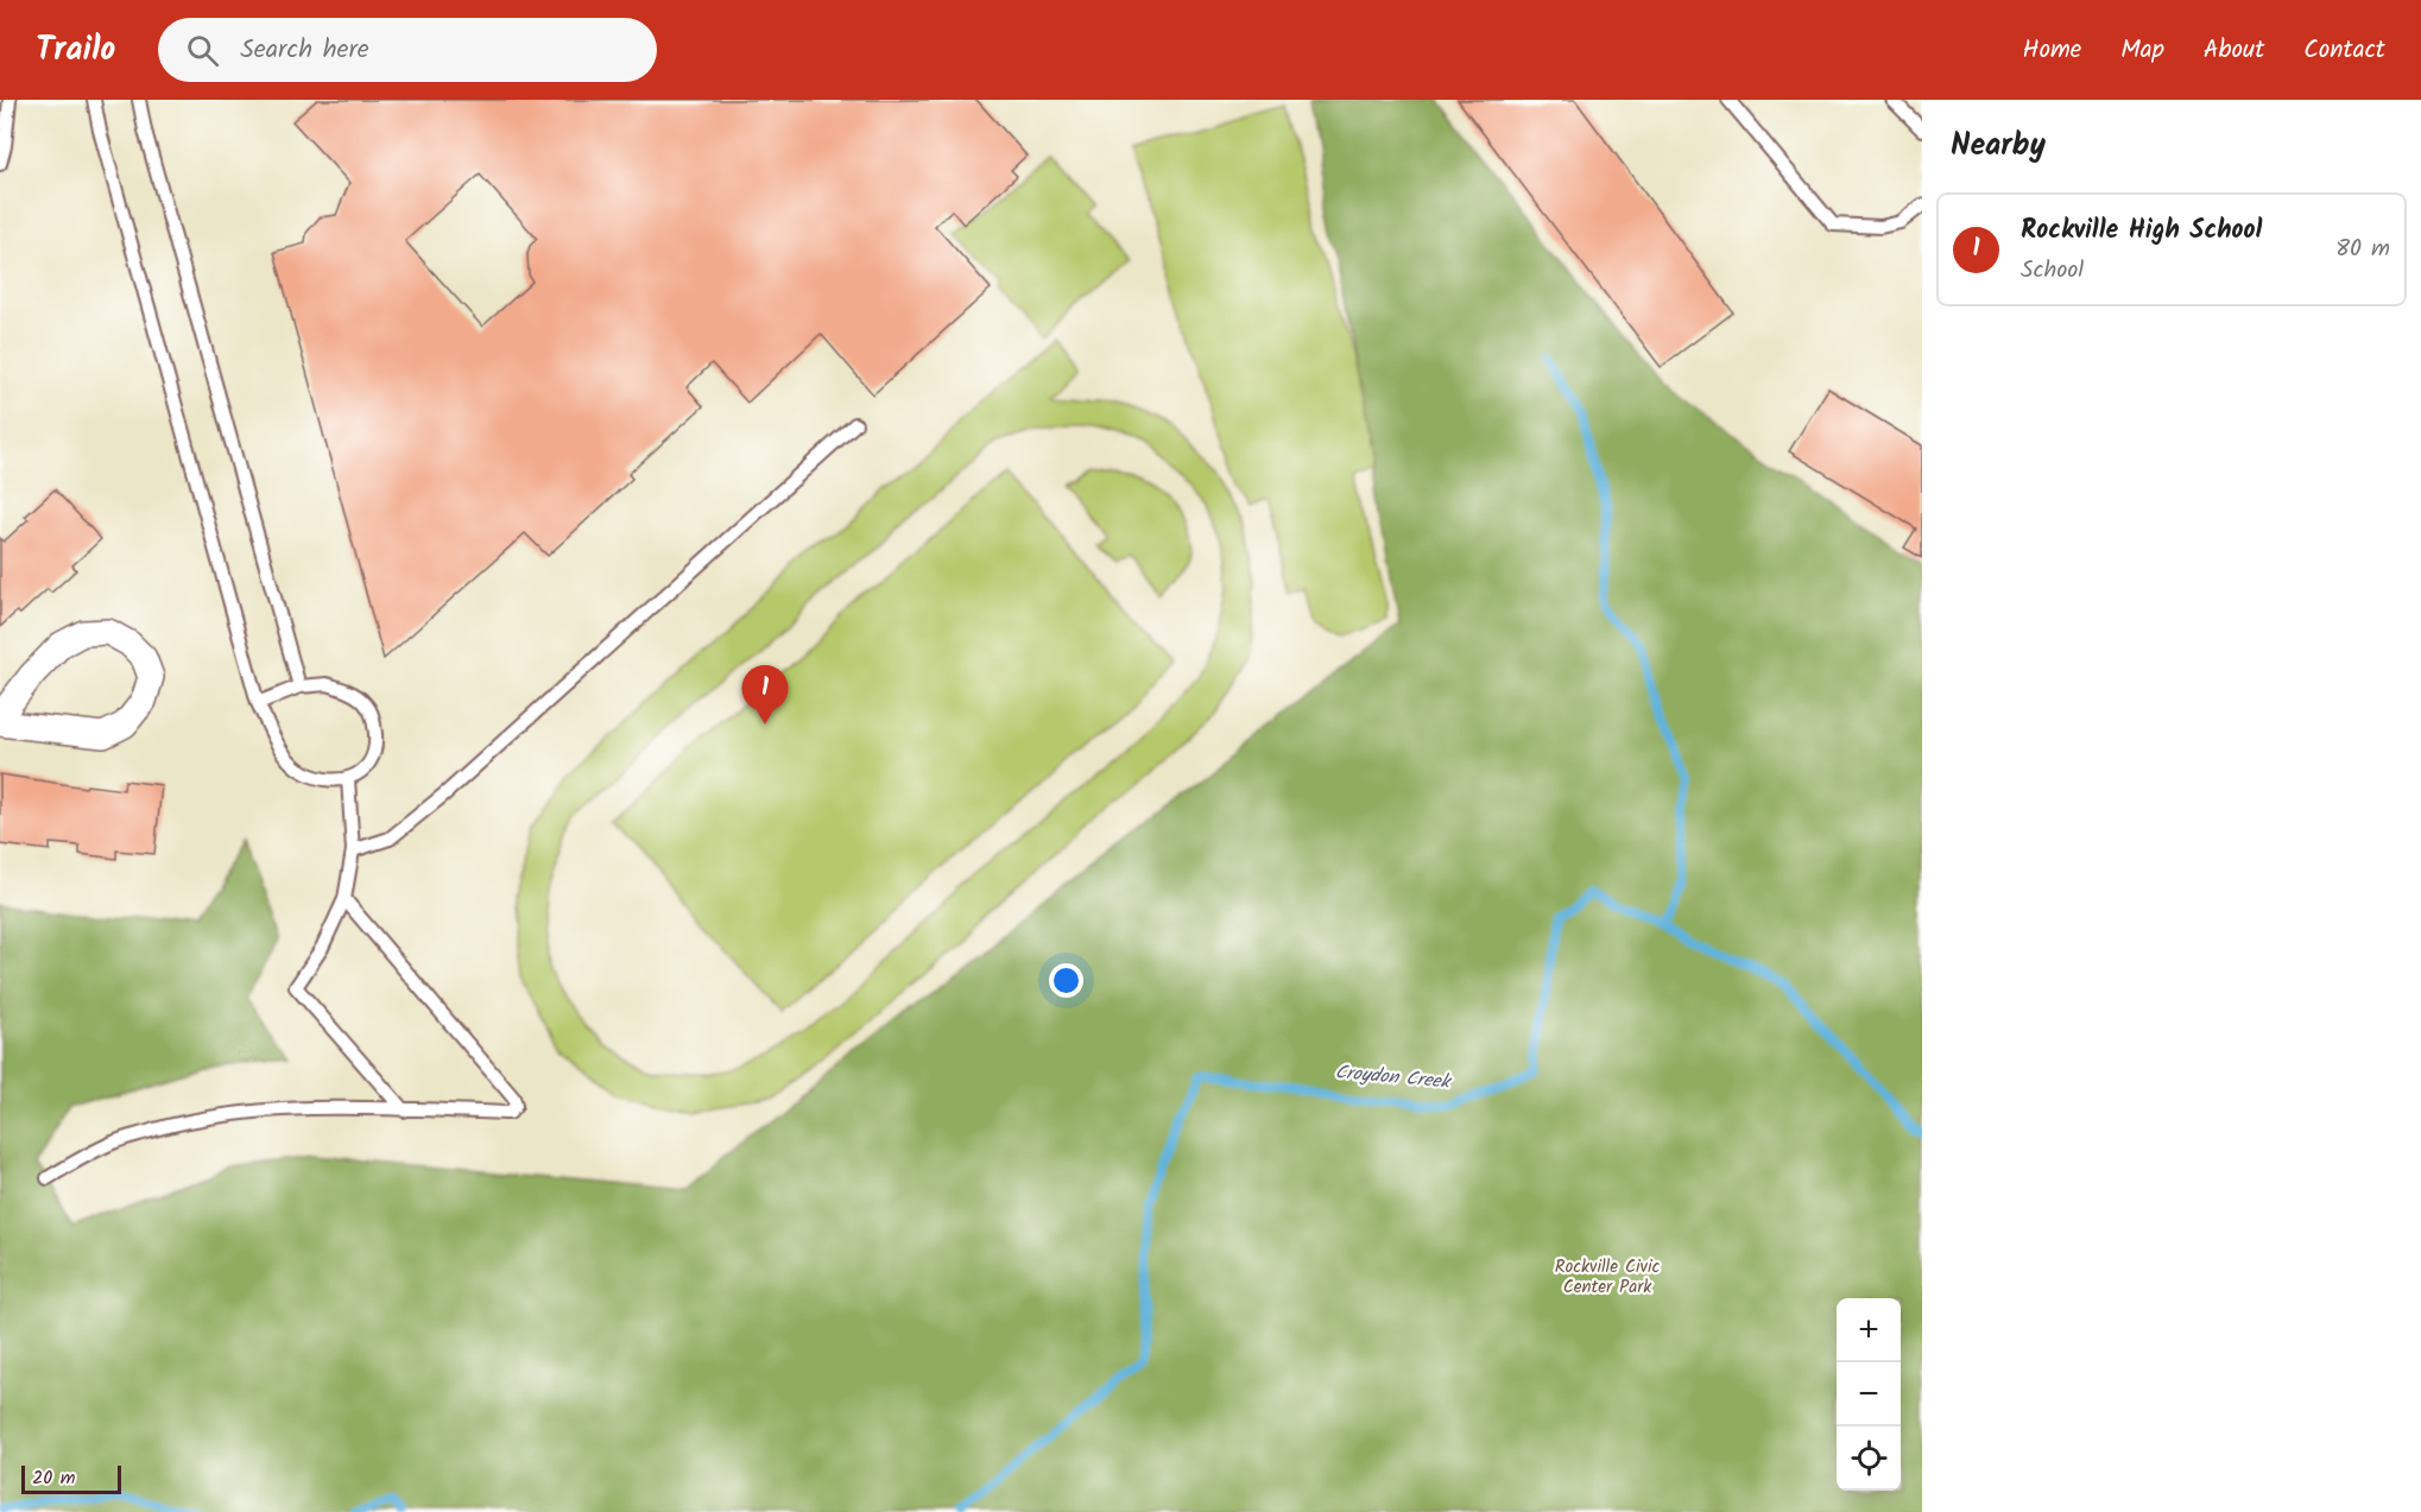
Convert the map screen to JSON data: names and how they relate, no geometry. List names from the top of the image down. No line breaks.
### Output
{"water":["Croydon Creek"],"parks":["Rockville Civic Center Park"],"scale_bar":"20 m","page":{"header":"Trailo","search":"Search here","nav":["Home","Map","About","Contact"],"heading":"Nearby","list":[{"mark":"1","name":"Rockville High School","note":"School","value":"80 m"}],"pins":"1","map_buttons":["+","−"],"scale":"20 m"}}
